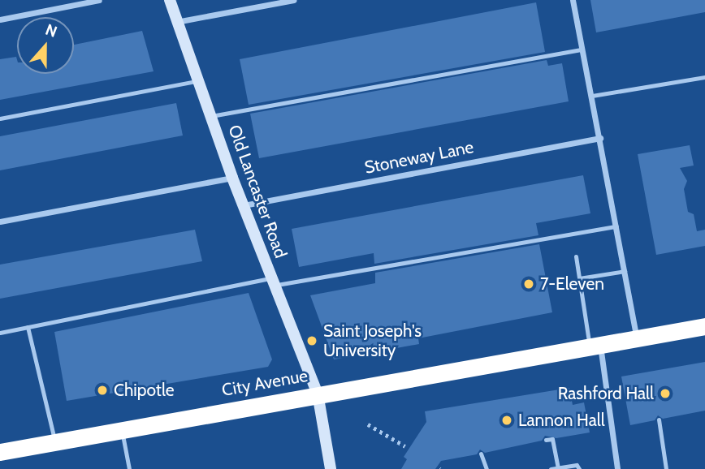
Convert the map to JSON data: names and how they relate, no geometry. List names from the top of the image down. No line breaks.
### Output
{"streets":{"highway":["City Avenue"],"main road":["Old Lancaster Road"],"street":["Stoneway Lane"]},"crossings":[["Stoneway Lane","Old Lancaster Road"],["Old Lancaster Road","City Avenue"]],"places":["7-Eleven","Saint Joseph's University","Chipotle","Rashford Hall","Lannon Hall"],"north":"top"}
